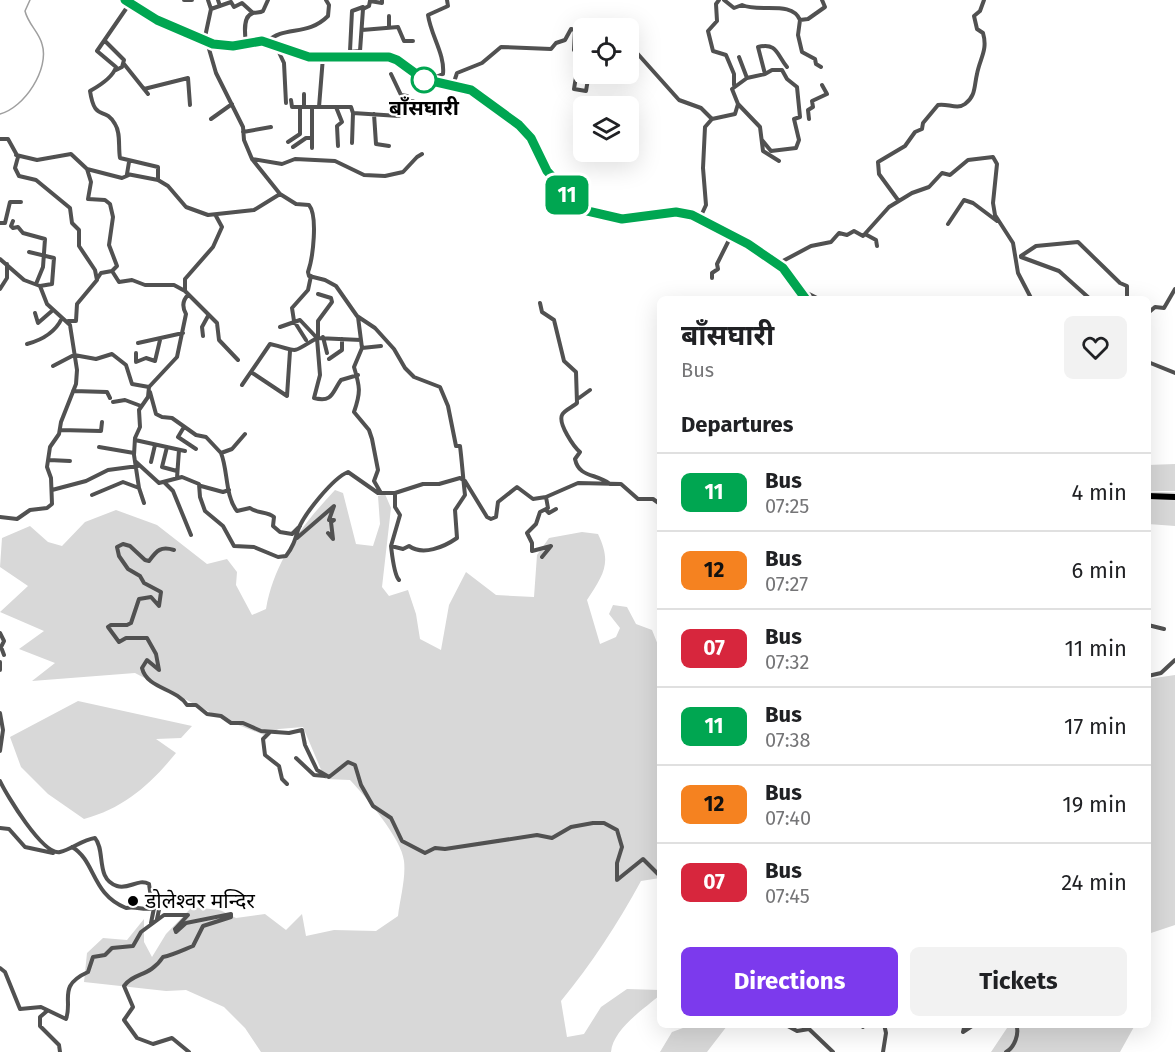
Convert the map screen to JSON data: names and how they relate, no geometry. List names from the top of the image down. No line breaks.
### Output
{"places":["बाँसघारी","डोलेश्‍वर मन्दिर"],"lines":["bus line 11"],"page":{"on_map":"11","heading":[["बाँसघारी","Bus"],"Departures"],"list":[{"mark":"11","name":"Bus","note":"07:25","value":"4 min"},{"mark":"12","name":"Bus","note":"07:27","value":"6 min"},{"mark":"07","name":"Bus","note":"07:32","value":"11 min"},{"mark":"11","name":"Bus","note":"07:38","value":"17 min"},{"mark":"12","name":"Bus","note":"07:40","value":"19 min"},{"mark":"07","name":"Bus","note":"07:45","value":"24 min"}],"buttons":["Directions","Tickets"]}}
